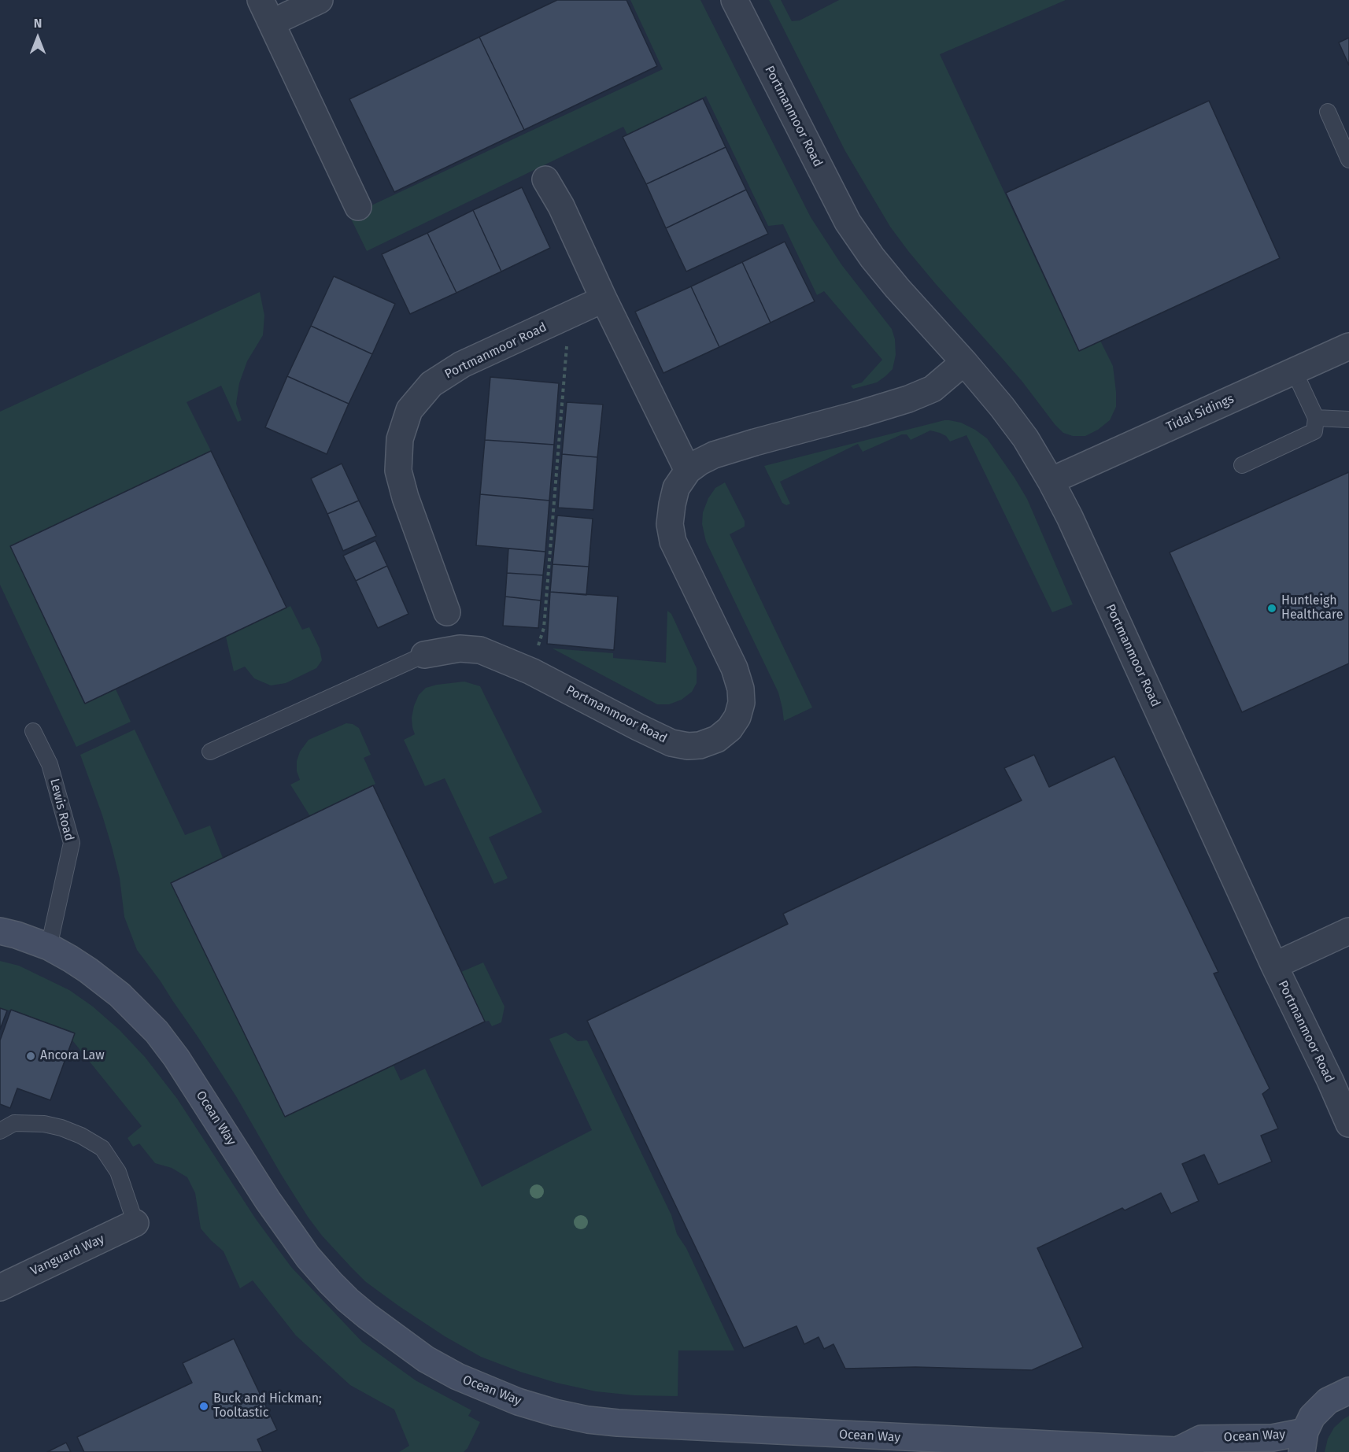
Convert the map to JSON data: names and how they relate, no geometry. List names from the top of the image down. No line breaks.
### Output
{"streets":{"street":["Portmanmoor Road","Tidal Sidings","Ocean Way","Vanguard Way"],"lane":["Lewis Road"]},"crossings":[["Portmanmoor Road","Tidal Sidings"],["Lewis Road","Ocean Way"]],"places":["Huntleigh Healthcare","Ancora Law","Buck and Hickman; Tooltastic"],"north":"top"}
